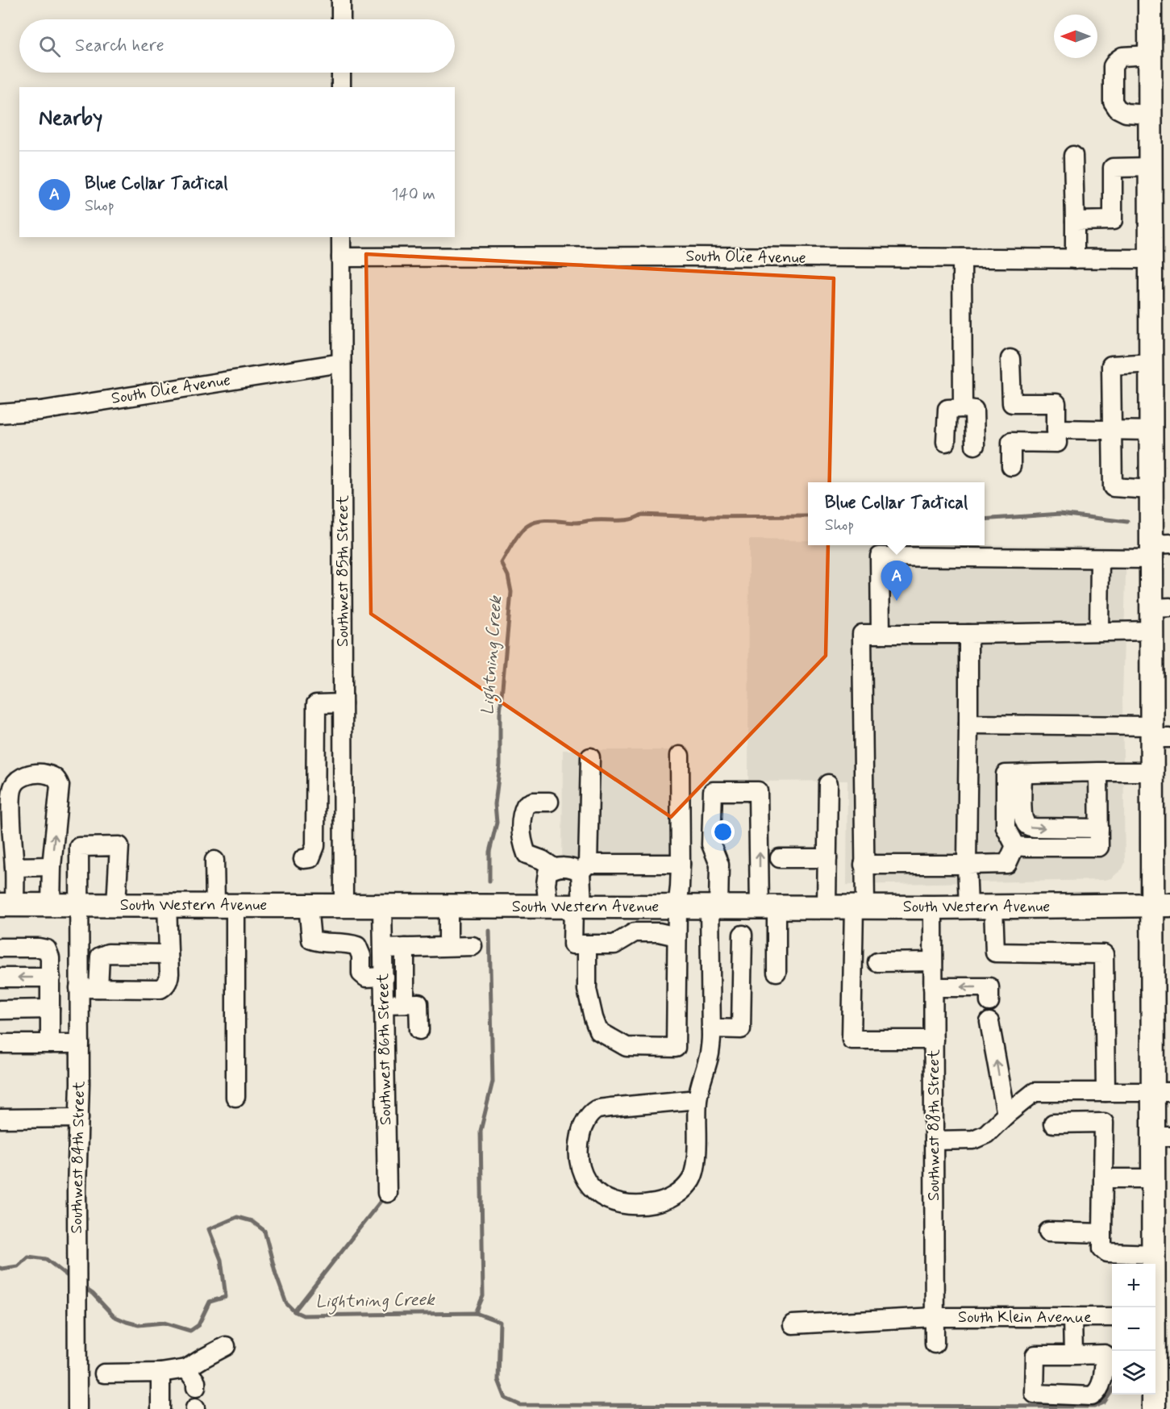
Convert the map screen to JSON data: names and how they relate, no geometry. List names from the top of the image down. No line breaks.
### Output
{"streets":{"main road":["South Western Avenue"],"street":["South Olie Avenue","Southwest 85th Street","Southwest 86th Street","Southwest 88th Street","Southwest 84th Street","South Klein Avenue"]},"crossings":[["South Olie Avenue","Southwest 85th Street"],["Southwest 85th Street","South Western Avenue"],["South Western Avenue","Southwest 86th Street"],["South Western Avenue","Southwest 88th Street"],["South Western Avenue","Southwest 84th Street"],["Southwest 88th Street","South Klein Avenue"]],"water":["Lightning Creek"],"north":"left","page":{"search":"Search here","heading":"Nearby","list":[{"mark":"A","name":"Blue Collar Tactical","note":"Shop","value":"140 m"}],"popup":["Blue Collar Tactical","Shop"],"pins":"A","map_buttons":["+","−"]}}
